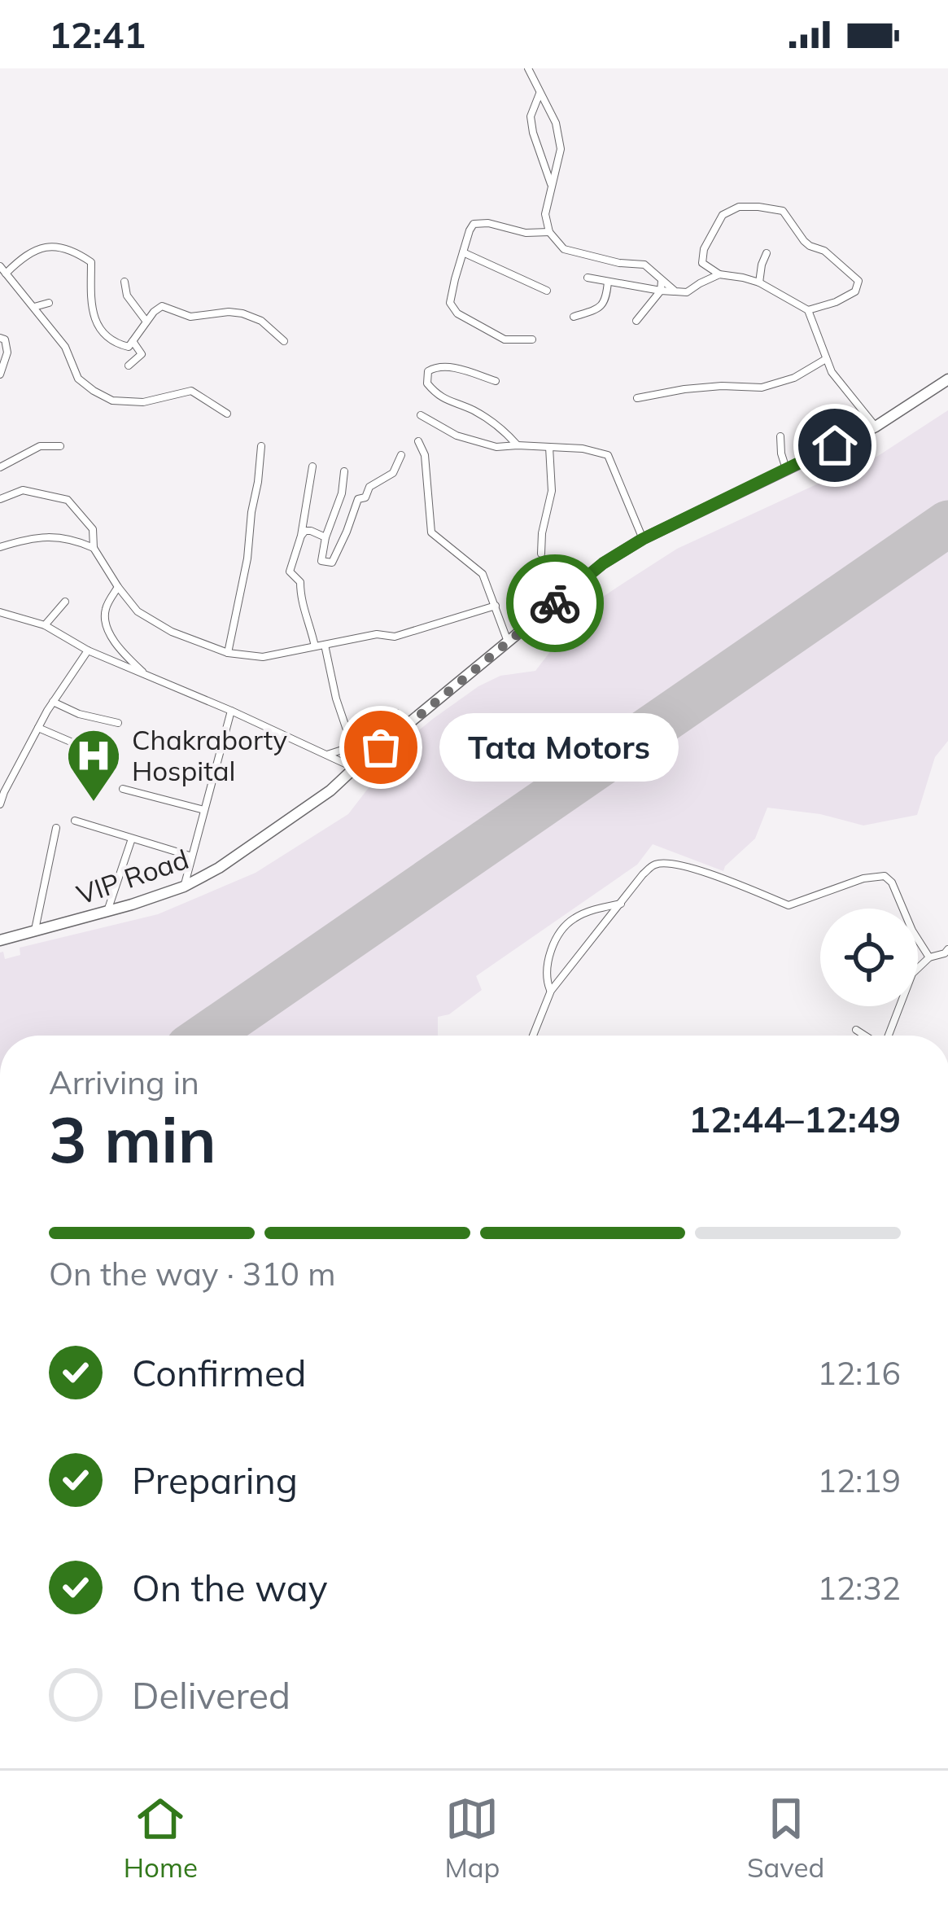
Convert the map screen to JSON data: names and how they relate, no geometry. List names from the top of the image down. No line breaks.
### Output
{"streets":{"main road":["VIP Road"]},"places":{"other":["Tata Motors"],"hospital":["Chakraborty Hospital"]},"page":{"status":"12:41","bubble":"Tata Motors","heading":["3 min","Arriving in","12:44–12:49"],"bar":"On the way · 310 m","list":[["Confirmed","12:16"],["Preparing","12:19"],["On the way","12:32"],"Delivered"],"tabs":["Home","Map","Saved"]}}
